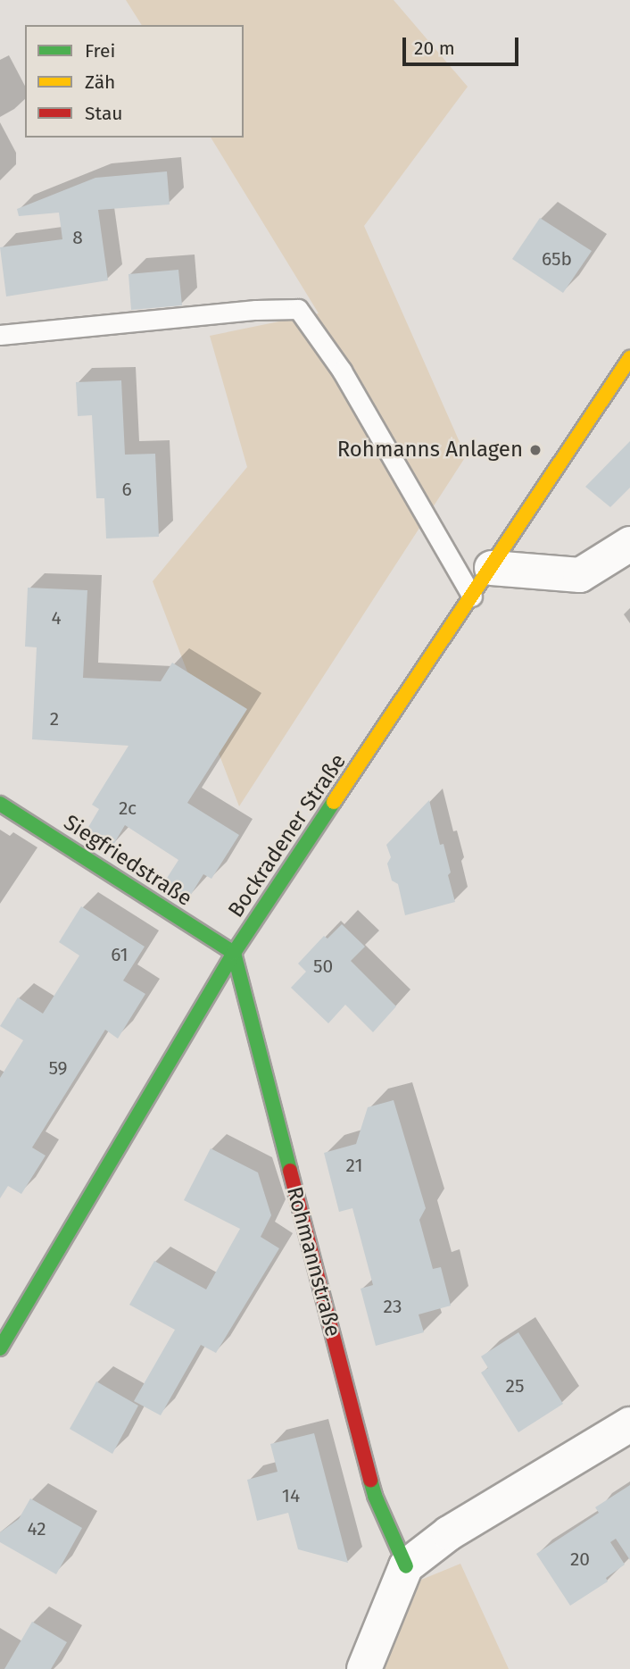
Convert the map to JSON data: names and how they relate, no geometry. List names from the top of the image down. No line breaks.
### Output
{"streets":{"street":["Bockradener Straße","Siegfriedstraße","Rohmannstraße"]},"crossings":[["Bockradener Straße","Siegfriedstraße"],["Bockradener Straße","Rohmannstraße"],["Siegfriedstraße","Rohmannstraße"]],"places":["Rohmanns Anlagen"],"house_numbers":["8","65b","6","4","2","2c","61","50","59","21","23","25","14","42","20"],"legend":["Frei","Zäh","Stau"],"scale_bar":"20 m"}
